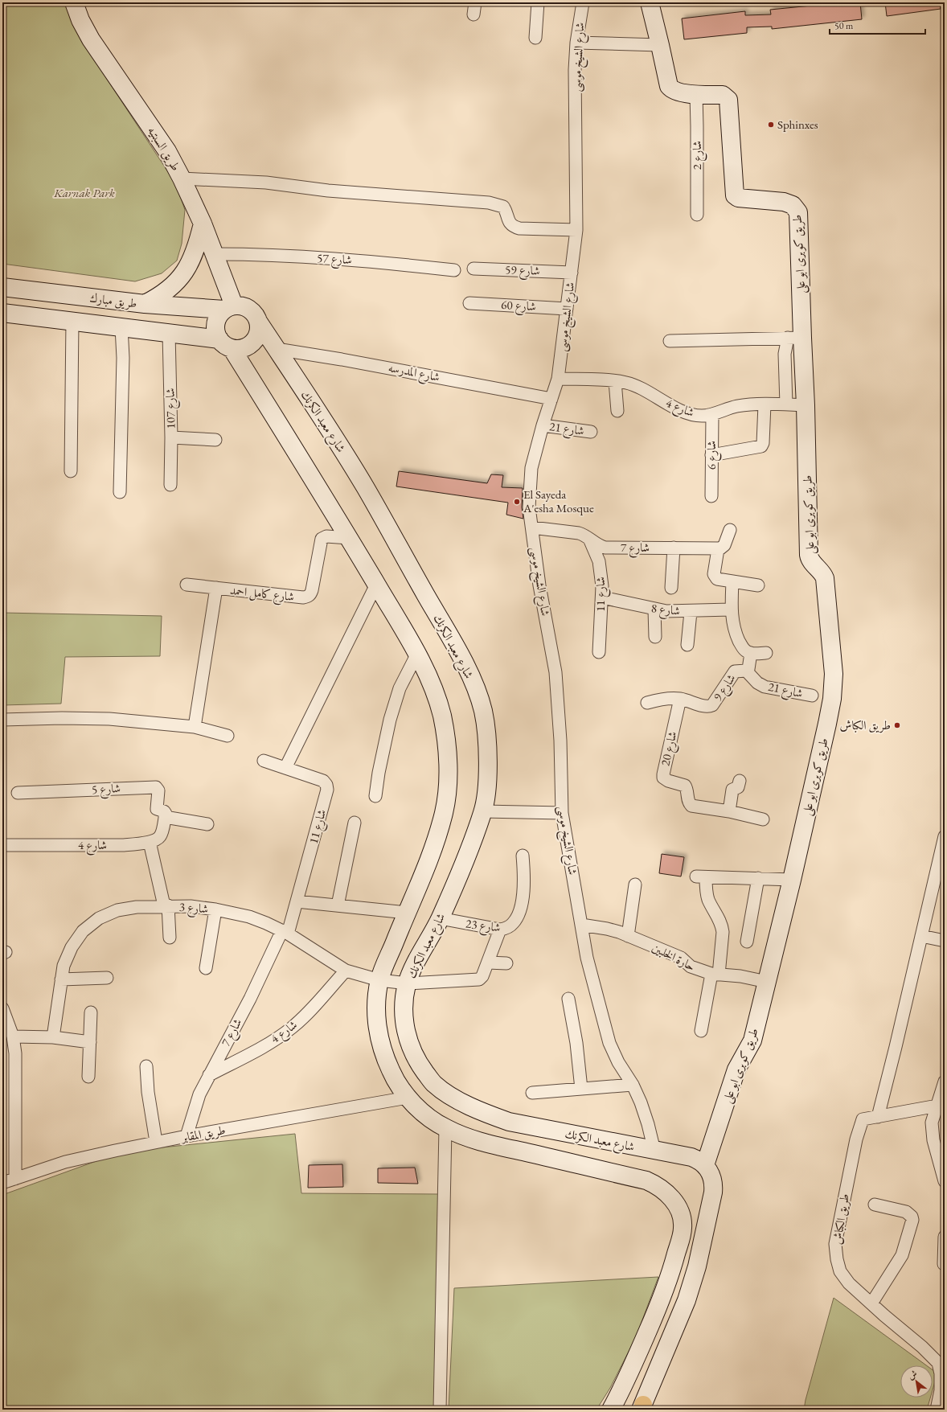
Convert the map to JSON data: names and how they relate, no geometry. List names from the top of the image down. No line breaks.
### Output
{"streets":{"street":["شارع الشيخ موسى","طريق السبتيه","شارع 2","طريق كوبرى ابو على","شارع 57","شارع 59","طريق مبارك","شارع 60","شارع المدرسه","شارع 4","شارع 107","شارع معبد الكرنك","شارع 21","شارع 6","شارع 7","شارع كامل احمد","شارع 11","شارع 8","شارع 9","شارع 20","شارع 5","شارع 3","شارع 23","حارة الخلبين","طريق المقابر","طريق الكباش"]},"crossings":[["شارع الشيخ موسى","شارع 59"],["شارع الشيخ موسى","شارع 60"],["شارع الشيخ موسى","شارع المدرسه"],["شارع الشيخ موسى","شارع 4"],["شارع الشيخ موسى","شارع معبد الكرنك"],["شارع الشيخ موسى","شارع 21"],["شارع الشيخ موسى","شارع 7"],["شارع الشيخ موسى","حارة الخلبين"],["طريق السبتيه","شارع 57"],["طريق السبتيه","طريق مبارك"],["طريق السبتيه","شارع معبد الكرنك"],["شارع 2","طريق كوبرى ابو على"],["طريق كوبرى ابو على","شارع 4"],["طريق كوبرى ابو على","شارع معبد الكرنك"],["طريق كوبرى ابو على","حارة الخلبين"],["طريق مبارك","شارع 107"],["طريق مبارك","شارع معبد الكرنك"],["شارع المدرسه","شارع معبد الكرنك"],["شارع 4","شارع 6"],["شارع 4","شارع 7"],["شارع 4","شارع 5"],["شارع 4","شارع 3"],["شارع معبد الكرنك","شارع 3"],["شارع معبد الكرنك","شارع 23"],["شارع 21","شارع 9"],["شارع 7","شارع 11"],["شارع 7","شارع 3"],["شارع 7","طريق المقابر"],["شارع 11","شارع 8"],["شارع 11","شارع 3"],["شارع 9","شارع 20"]],"parks":["Karnak Park"],"places":["Sphinxes","El Sayeda A'esha Mosque","طريق الكباش"],"scale_bar":"50 m","north":"top left"}
